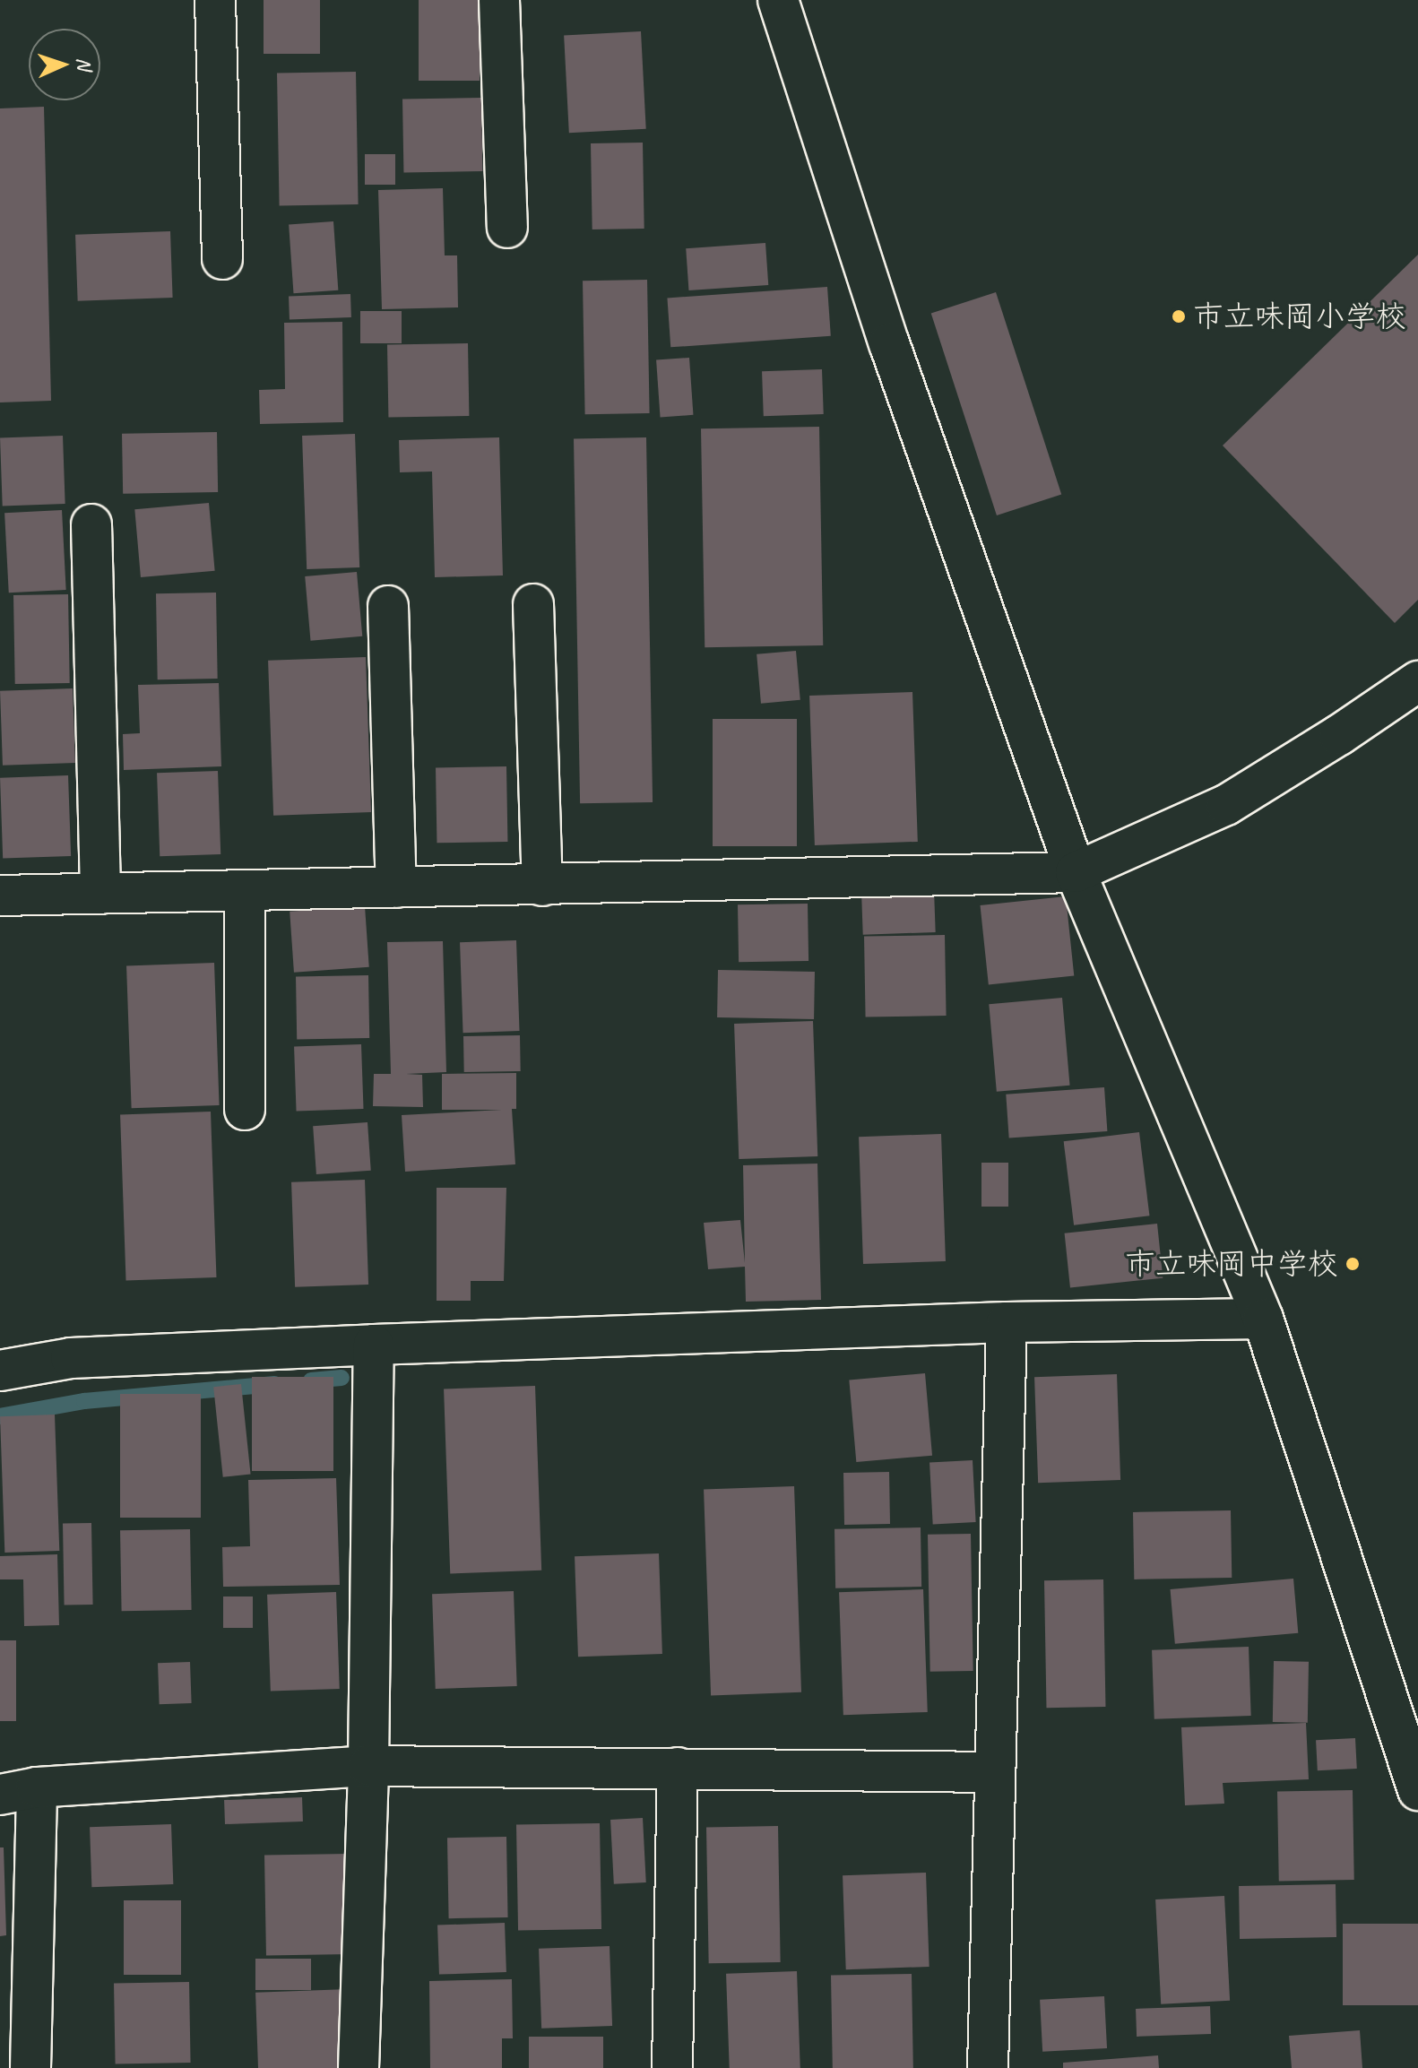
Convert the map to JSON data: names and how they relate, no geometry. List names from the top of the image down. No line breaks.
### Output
{"places":["市立味岡小学校","市立味岡中学校"],"north":"right"}
